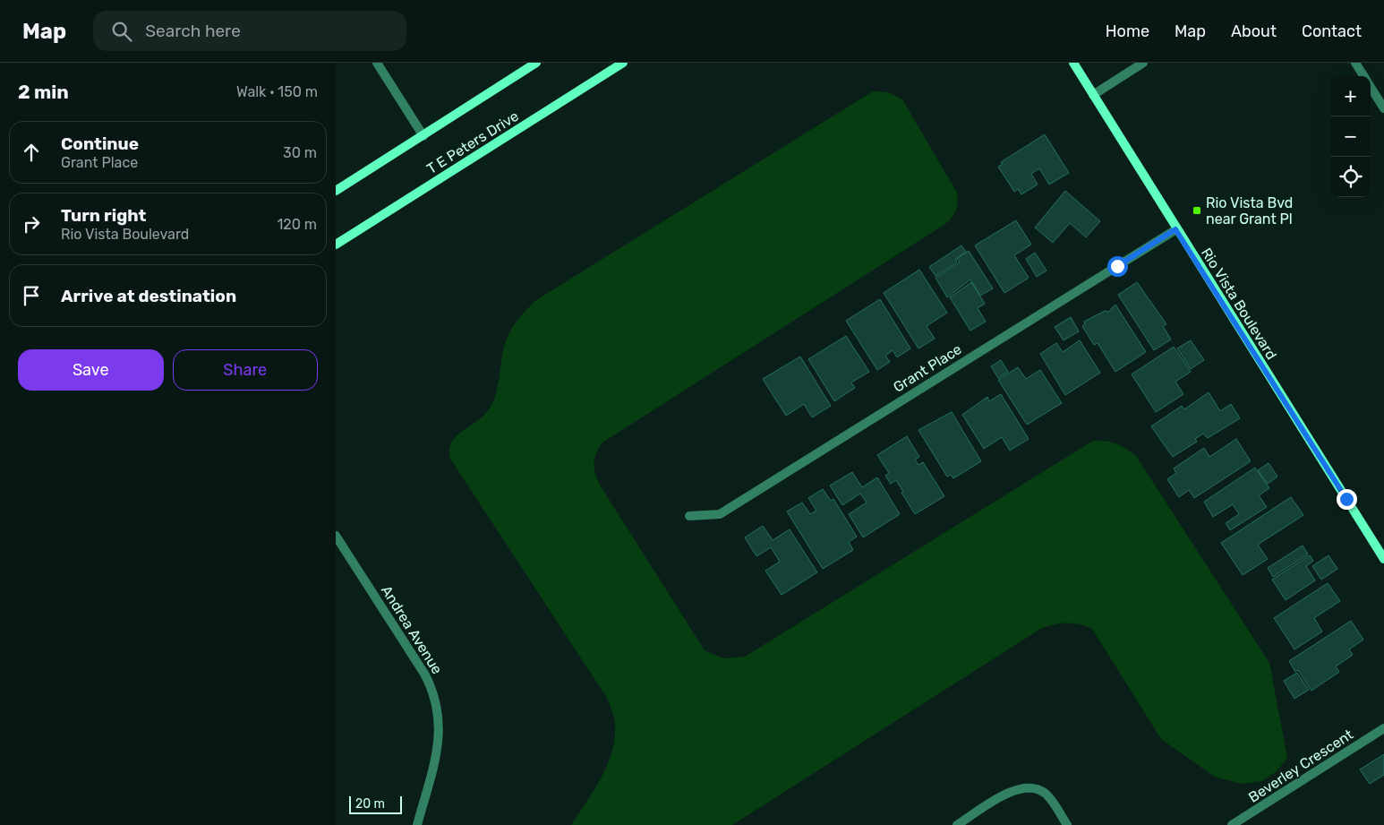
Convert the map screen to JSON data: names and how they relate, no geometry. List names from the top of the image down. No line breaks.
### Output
{"streets":{"street":["T E Peters Drive","Rio Vista Boulevard","Grant Place","Andrea Avenue","Beverley Crescent"]},"crossings":[["Rio Vista Boulevard","Grant Place"]],"places":{"transit":["Rio Vista Bvd near Grant Pl"]},"scale_bar":"20 m","page":{"header":"Map","search":"Search here","nav":["Home","Map","About","Contact"],"heading":["2 min","Walk · 150 m"],"map_buttons":["+","−"],"list":[["Continue","Grant Place","30 m"],["Turn right","Rio Vista Boulevard","120 m"],"Arrive at destination"],"buttons":["Save","Share"],"scale":"20 m"}}
